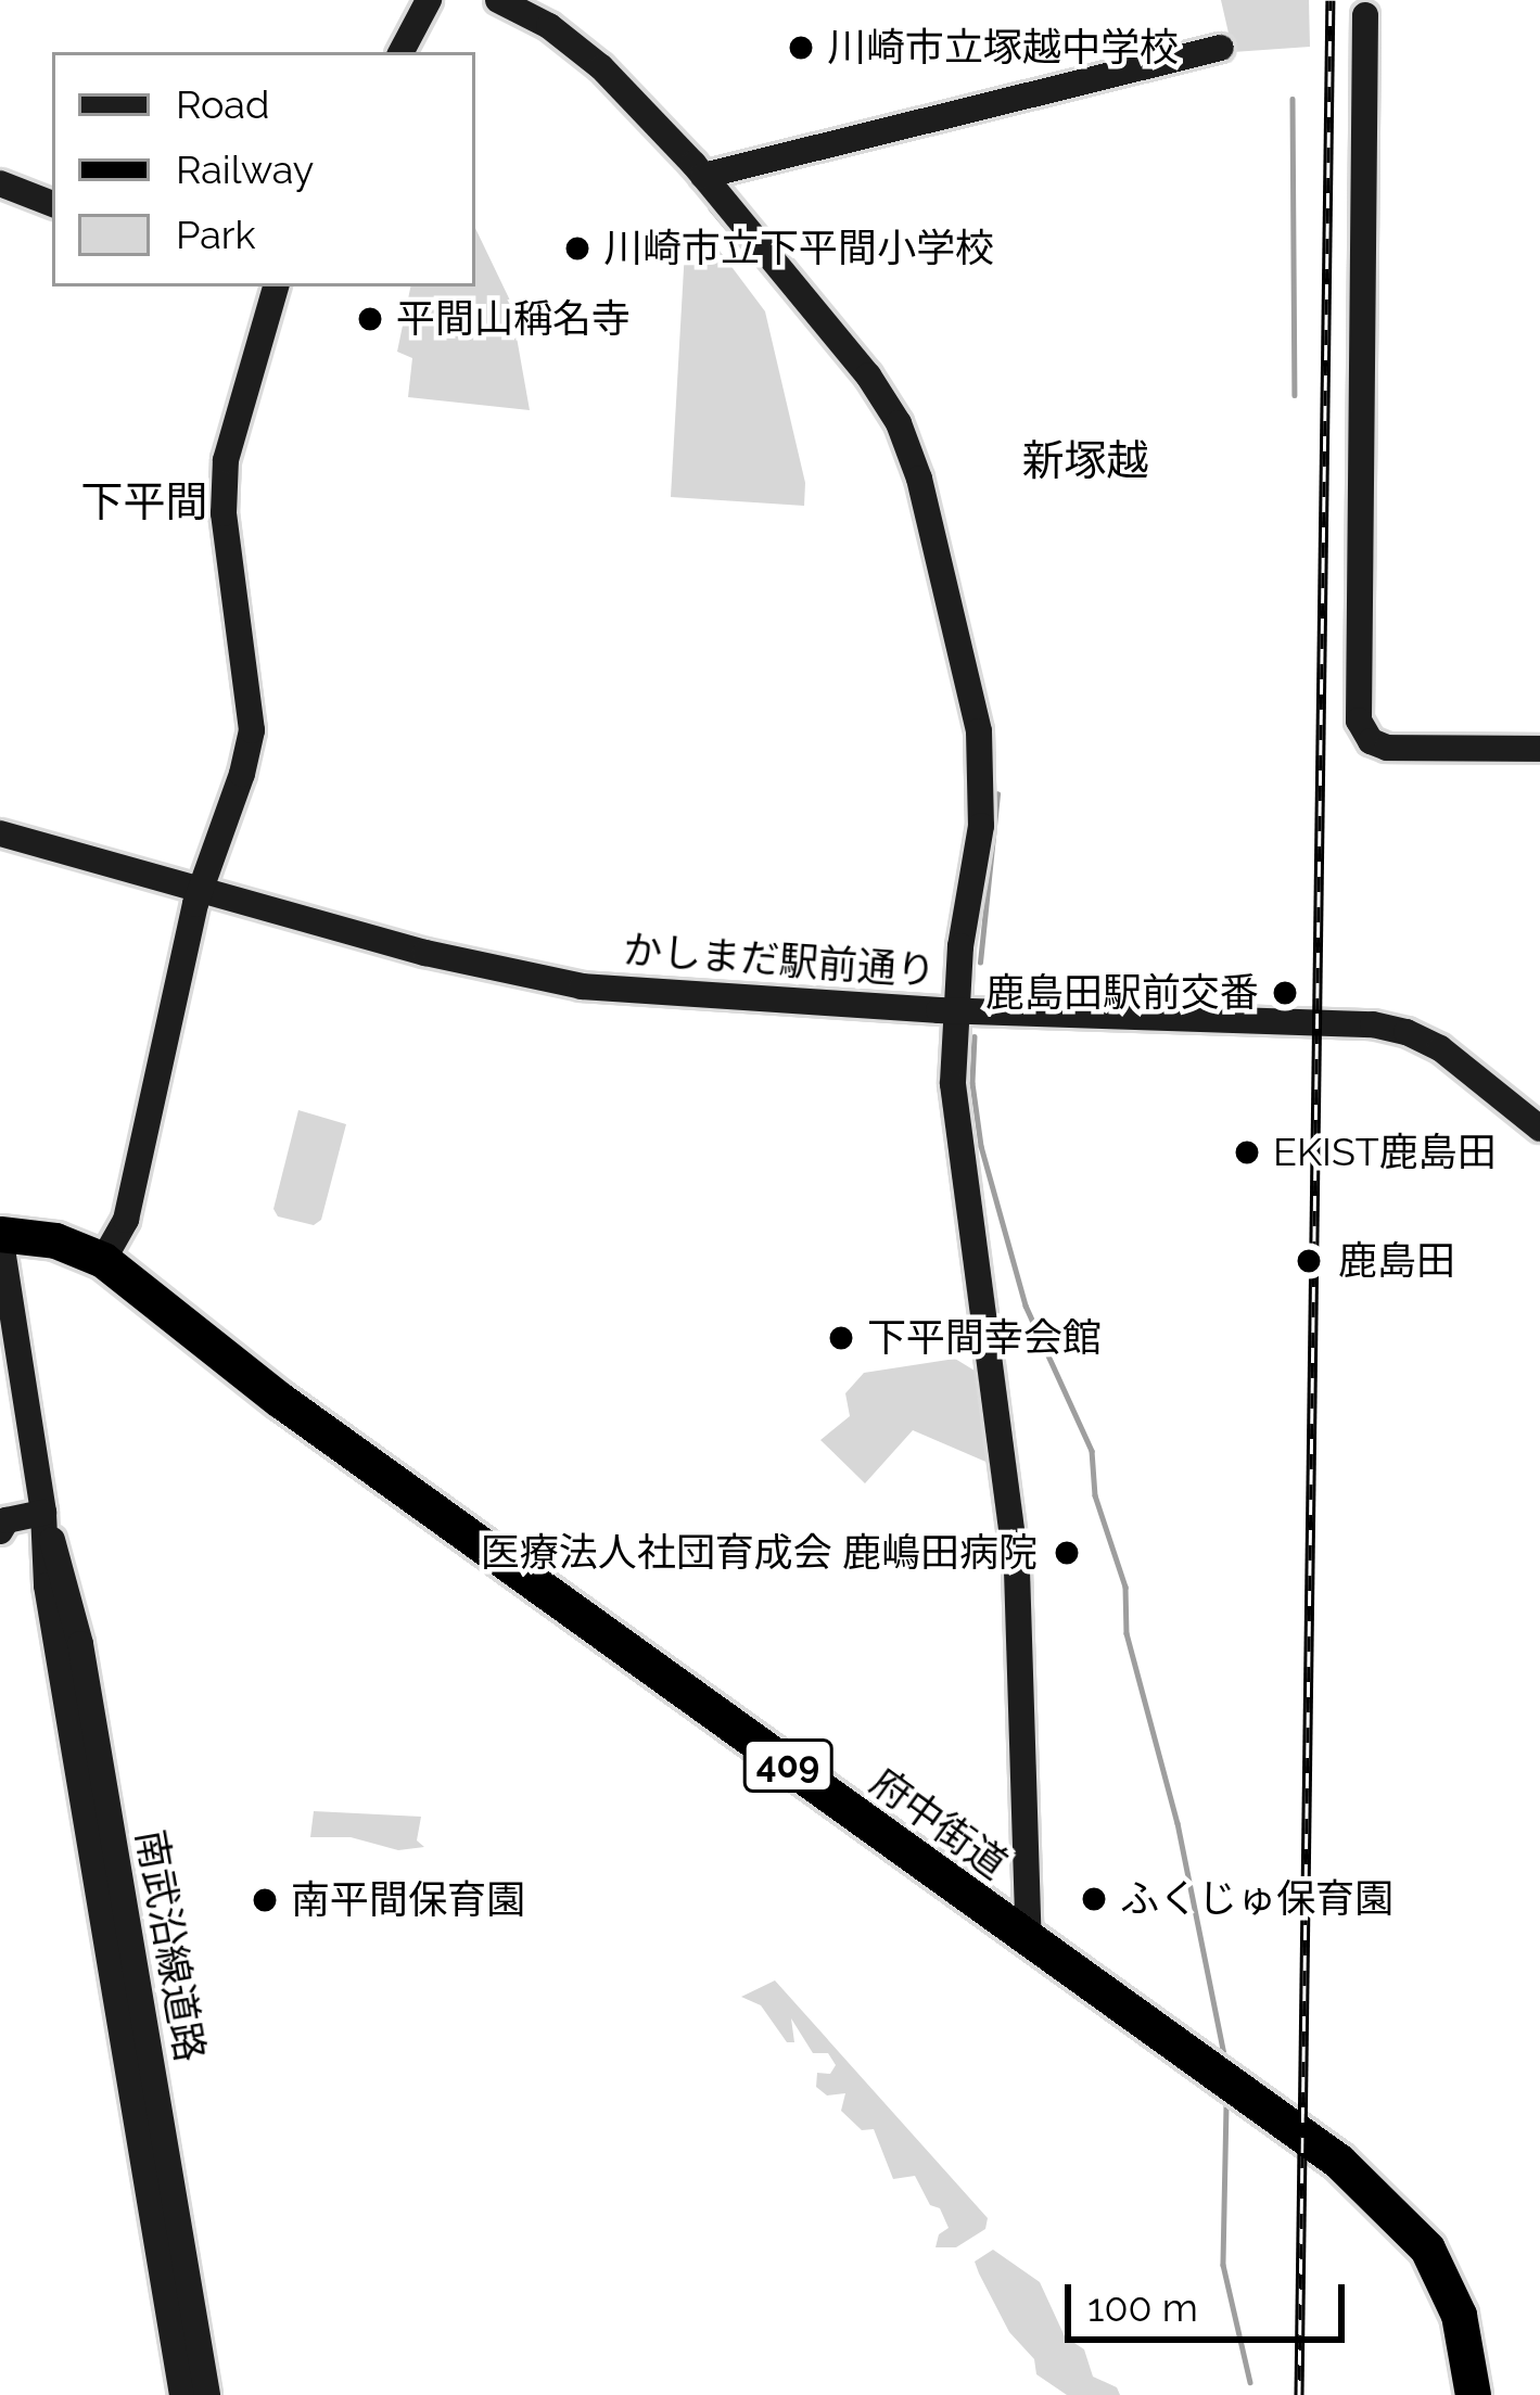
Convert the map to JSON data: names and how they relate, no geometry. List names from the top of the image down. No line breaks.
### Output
{"streets":{"highway":["409","府中街道"],"street":["かしまだ駅前通り","南武沿線道路"]},"crossings":[["府中街道","南武沿線道路"]],"districts":["新塚越","下平間"],"places":["川崎市立塚越中学校","川崎市立下平間小学校","平間山稱名寺","鹿島田駅前交番","EKIST鹿島田","鹿島田","下平間幸会館","医療法人社団育成会 鹿嶋田病院","ふくじゅ保育園","南平間保育園"],"legend":["Road","Railway","Park"],"scale_bar":"100 m"}
